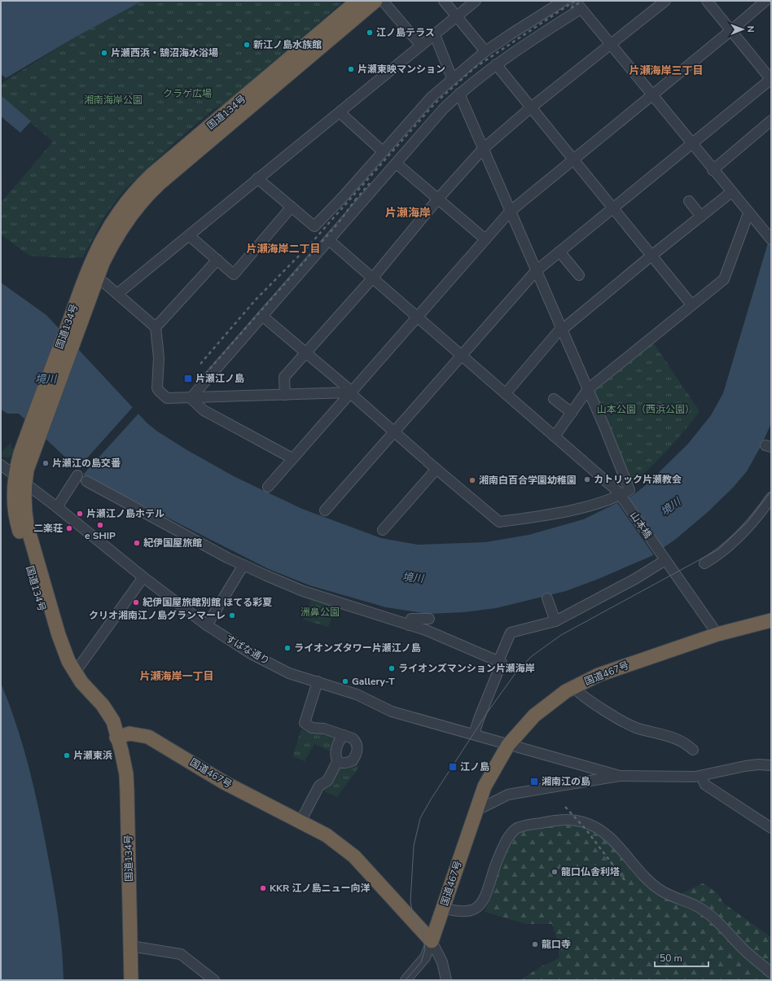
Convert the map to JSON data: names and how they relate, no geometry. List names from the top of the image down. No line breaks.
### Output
{"streets":{"highway":["国道134号","国道467号"],"street":["山本橋","すばな通り"]},"crossings":[["国道134号","すばな通り"],["国道134号","国道467号"],["山本橋","国道467号"],["すばな通り","国道467号"]],"districts":["片瀬海岸三丁目","片瀬海岸","片瀬海岸二丁目","片瀬海岸一丁目"],"water":["境川"],"parks":["クラゲ広場","湘南海岸公園","山本公園（西浜公園）","洲鼻公園"],"places":{"other":["江ノ島テラス","新江ノ島水族館","片瀬西浜・鵠沼海水浴場","片瀬東映マンション","片瀬江の島交番","カトリック片瀬教会","湘南白百合学園幼稚園","片瀬江ノ島ホテル","e SHIP","二楽荘","紀伊国屋旅館","紀伊国屋旅館別館 ほてる彩夏","クリオ湘南江ノ島グランマーレ","ライオンズタワー片瀬江ノ島","ライオンズマンション片瀬海岸","Gallery-T","片瀬東浜","龍口仏舎利塔","KKR 江ノ島ニュー向洋","龍口寺"],"transit":["片瀬江ノ島","江ノ島","湘南江の島"]},"scale_bar":"50 m","north":"right"}
